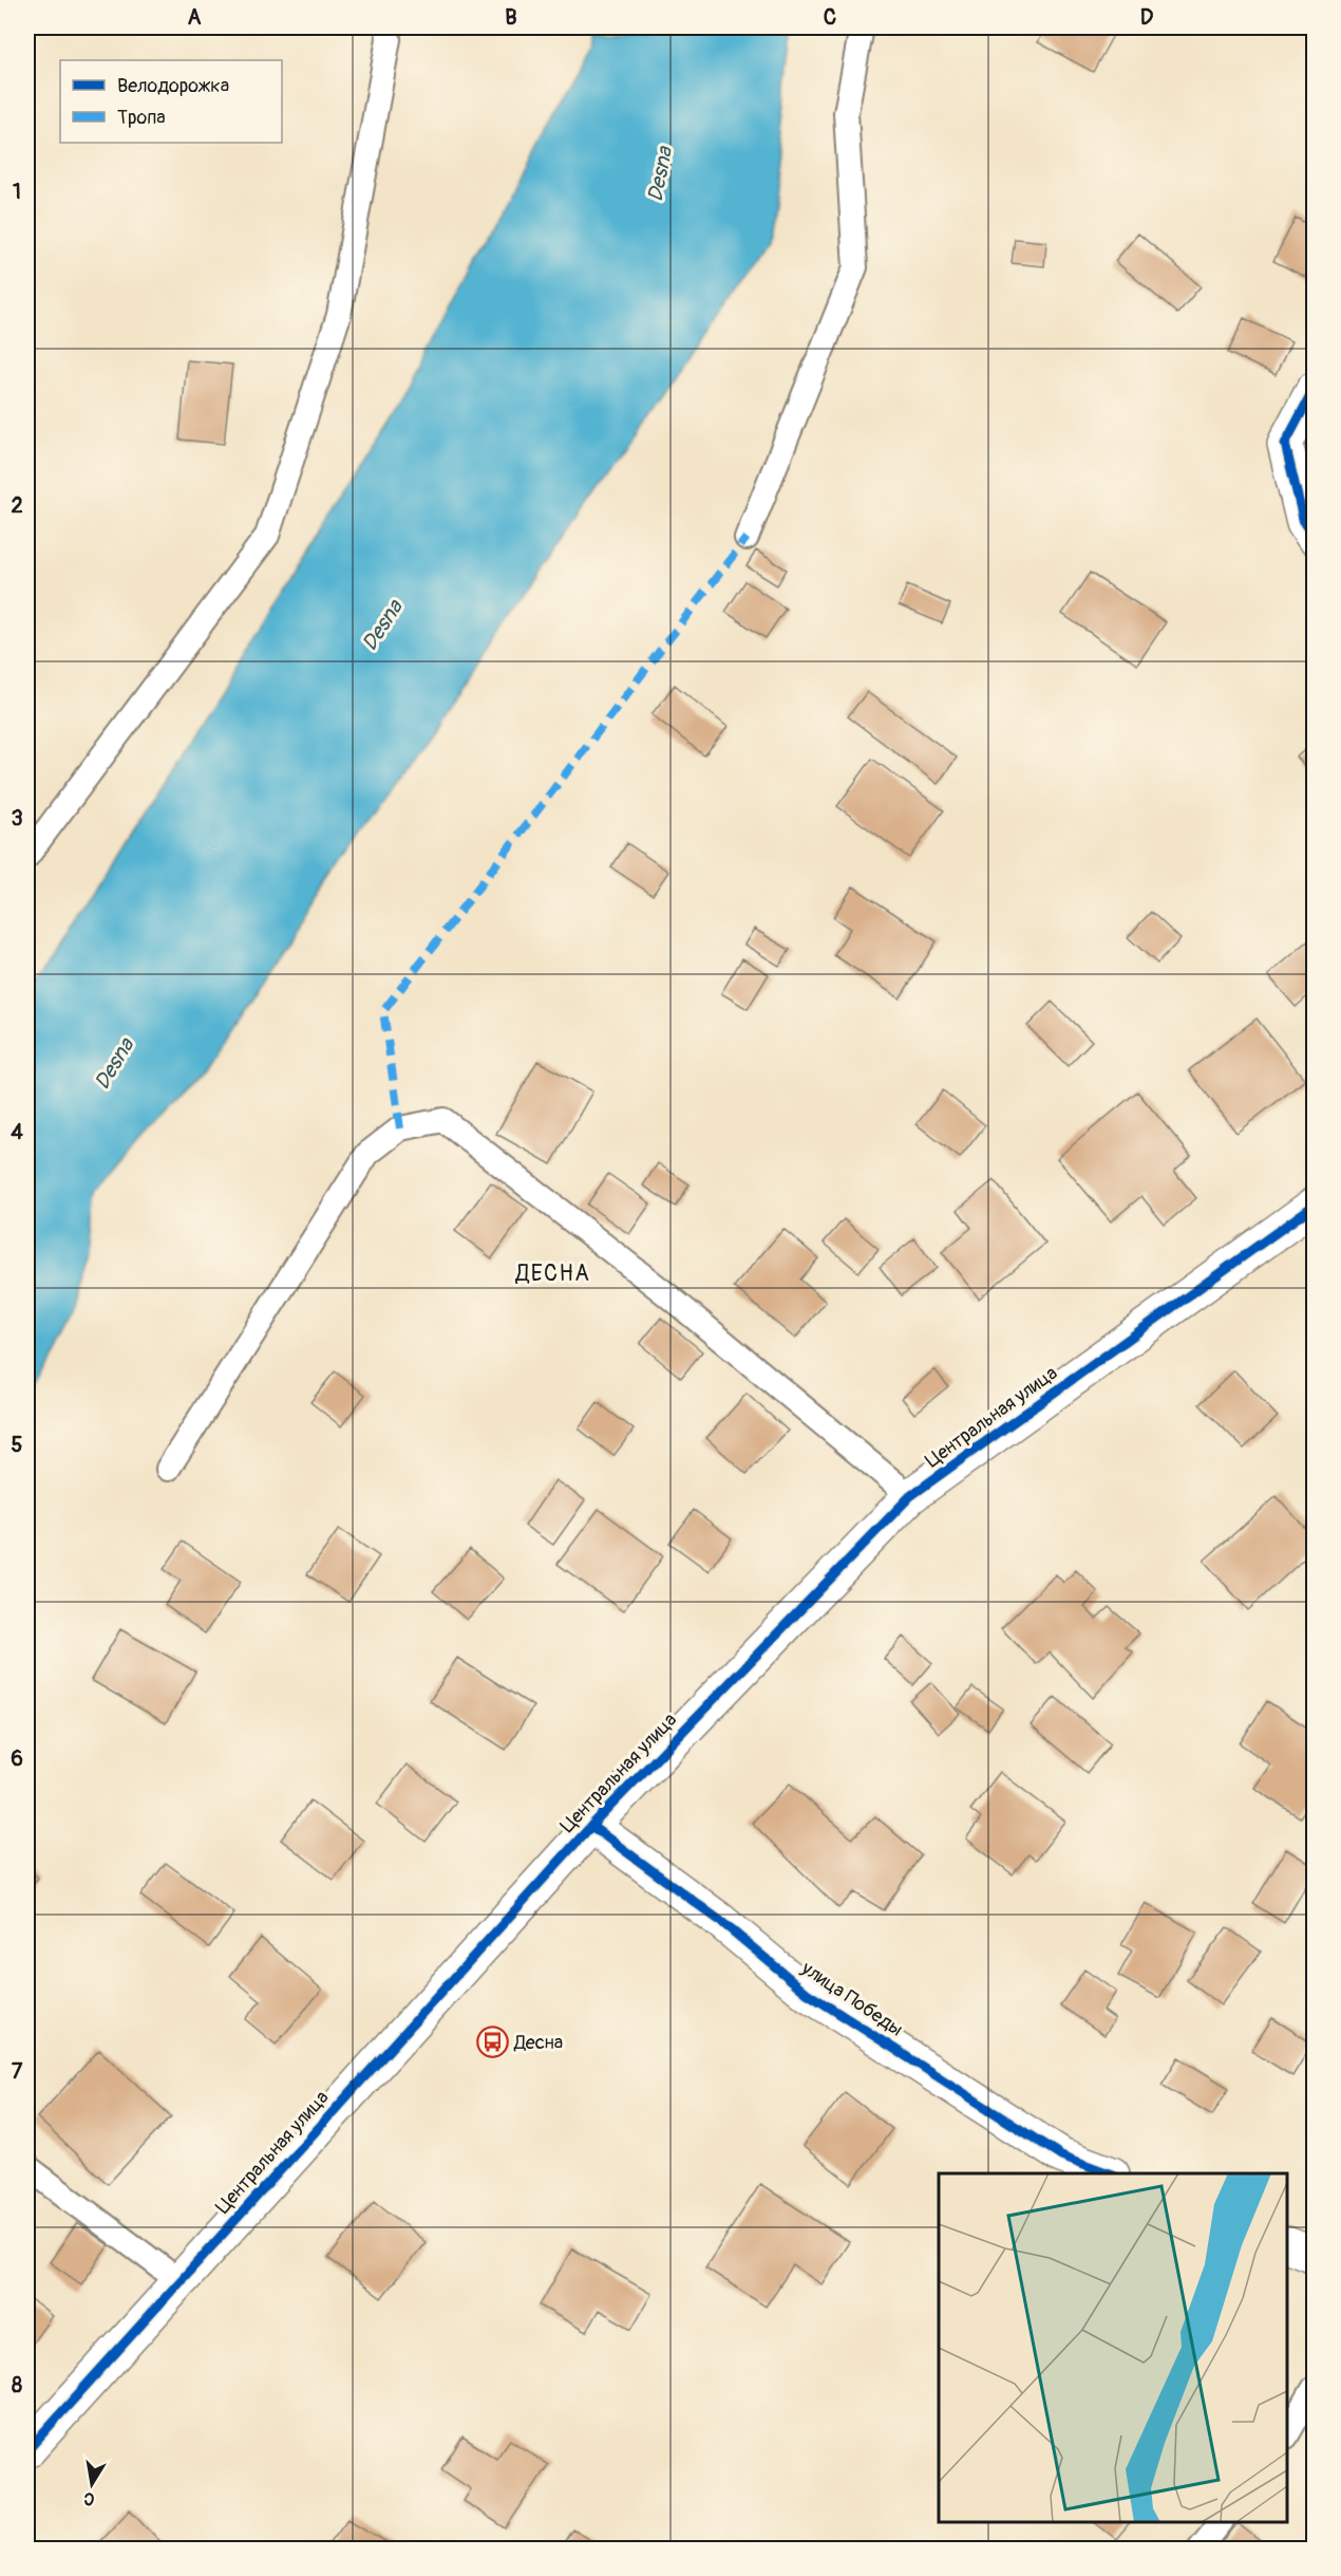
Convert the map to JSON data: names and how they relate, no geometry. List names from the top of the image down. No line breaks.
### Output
{"streets":{"street":["Центральная улица","улица Победы"]},"crossings":[["Центральная улица","улица Победы"]],"districts":["ДЕСНА"],"water":["Desna"],"places":{"bus stop":["Десна"]},"legend":["Велодорожка","Тропа"],"north":"bottom","grid":{"columns":["A","B","C","D"],"rows":["1","2","3","4","5","6","7","8"]}}
